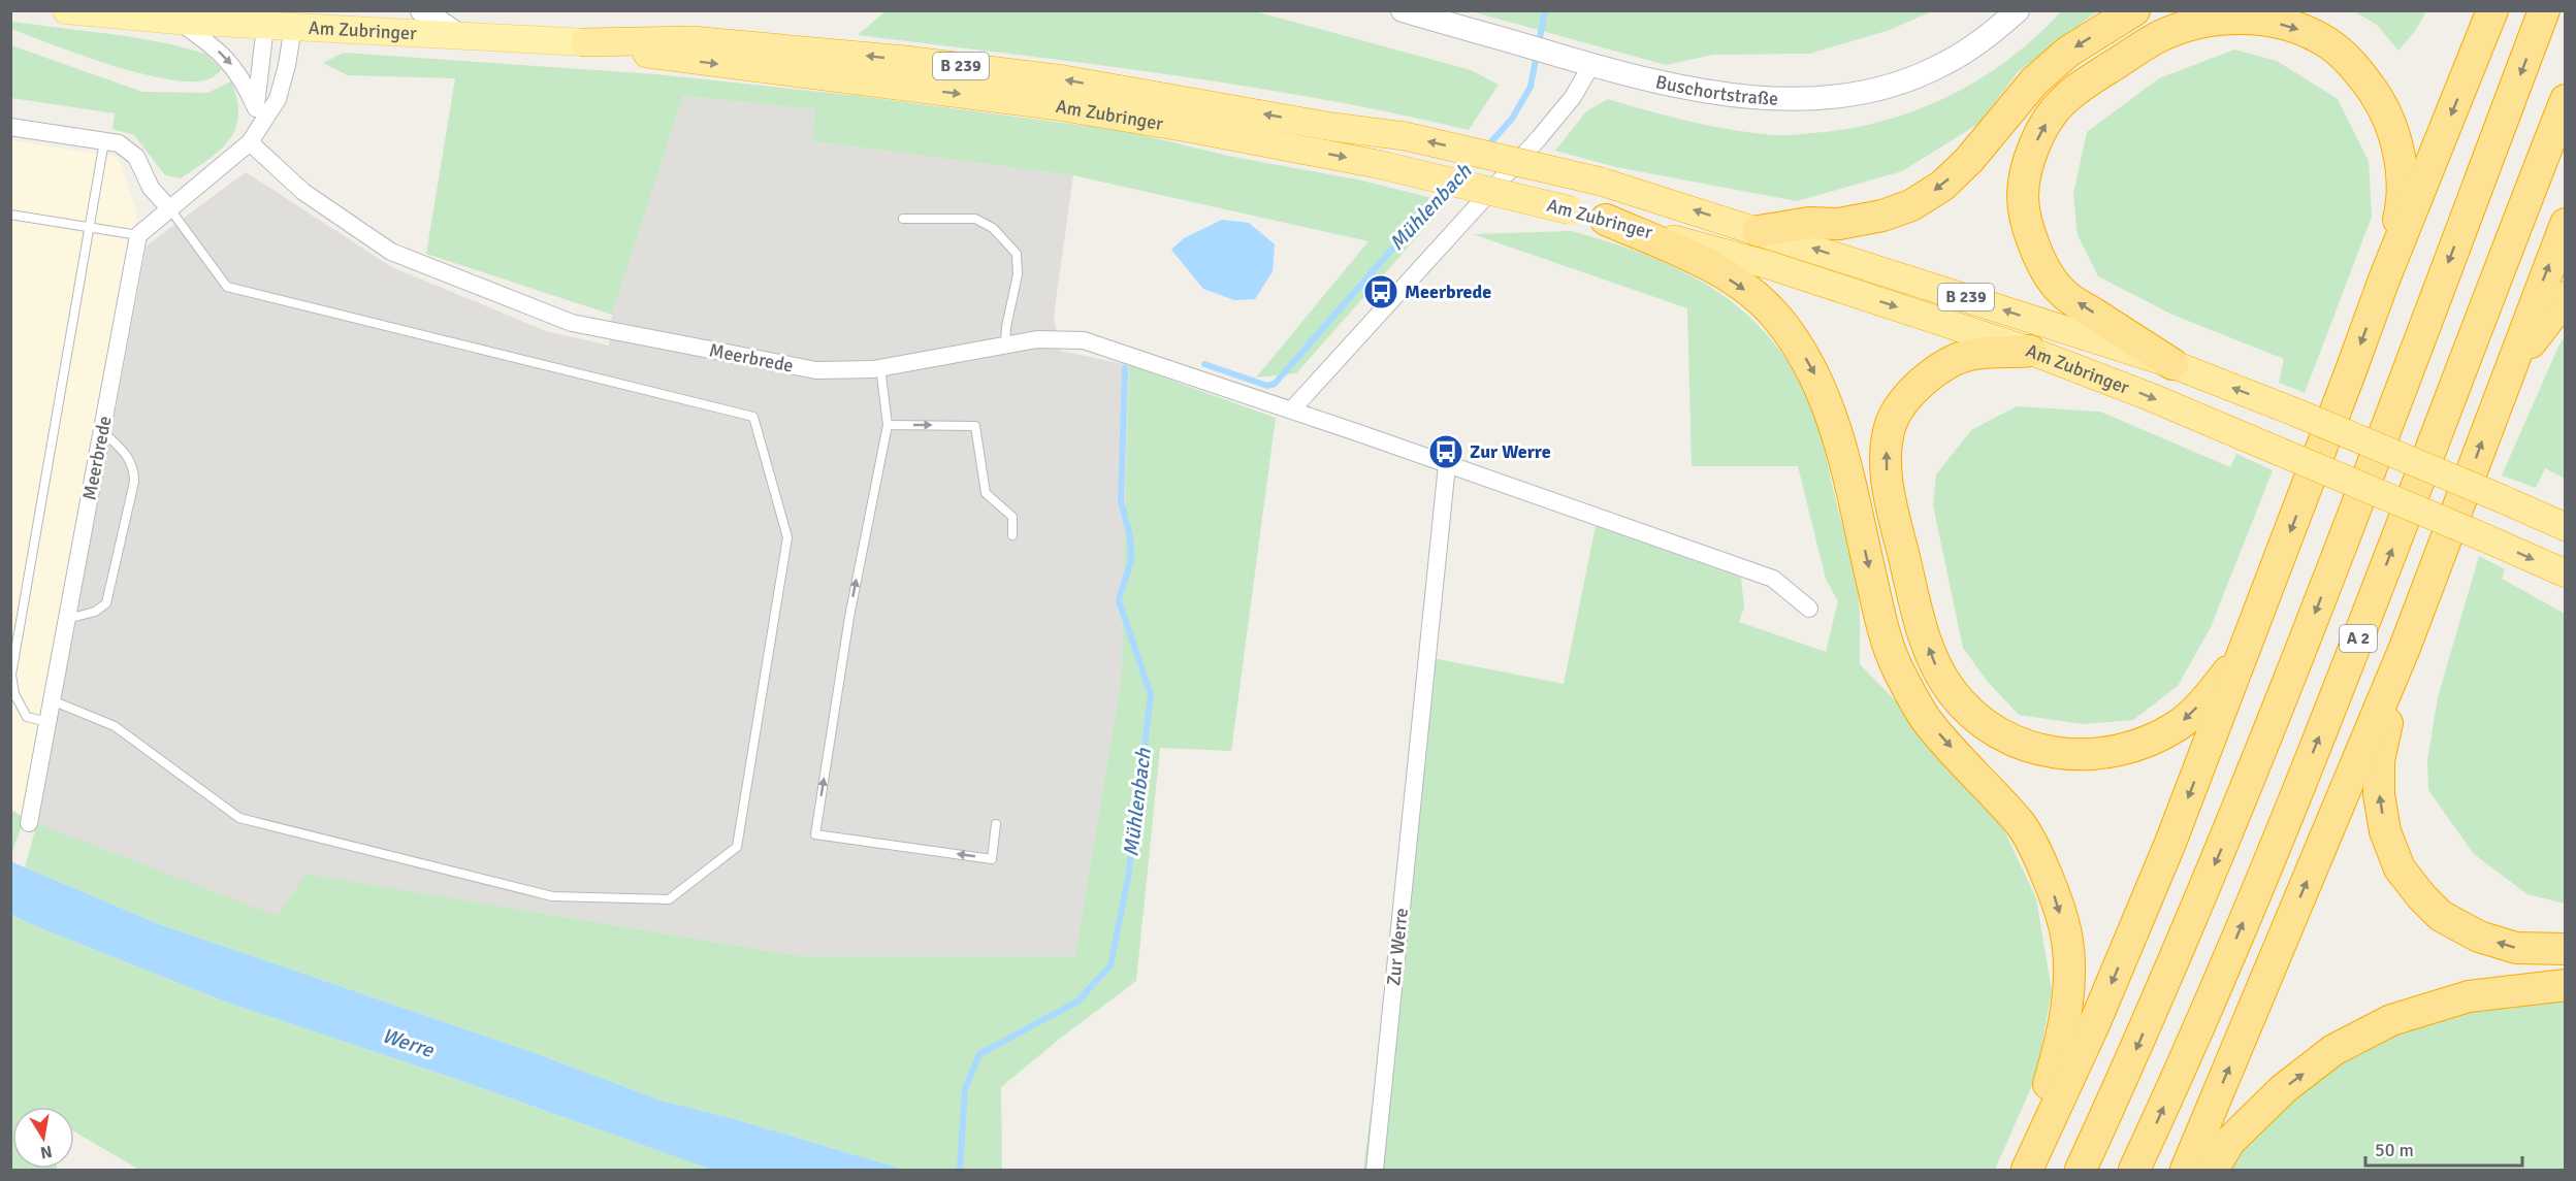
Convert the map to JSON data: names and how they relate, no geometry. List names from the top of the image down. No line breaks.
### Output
{"streets":{"highway":["Am Zubringer","B 239","A 2"],"main road":["Buschortstraße"],"street":["Meerbrede","Zur Werre"]},"crossings":[["Meerbrede","Zur Werre"]],"water":["Mühlenbach","Werre"],"places":{"bus stop":["Meerbrede","Zur Werre"]},"scale_bar":"50 m","north":"bottom"}
